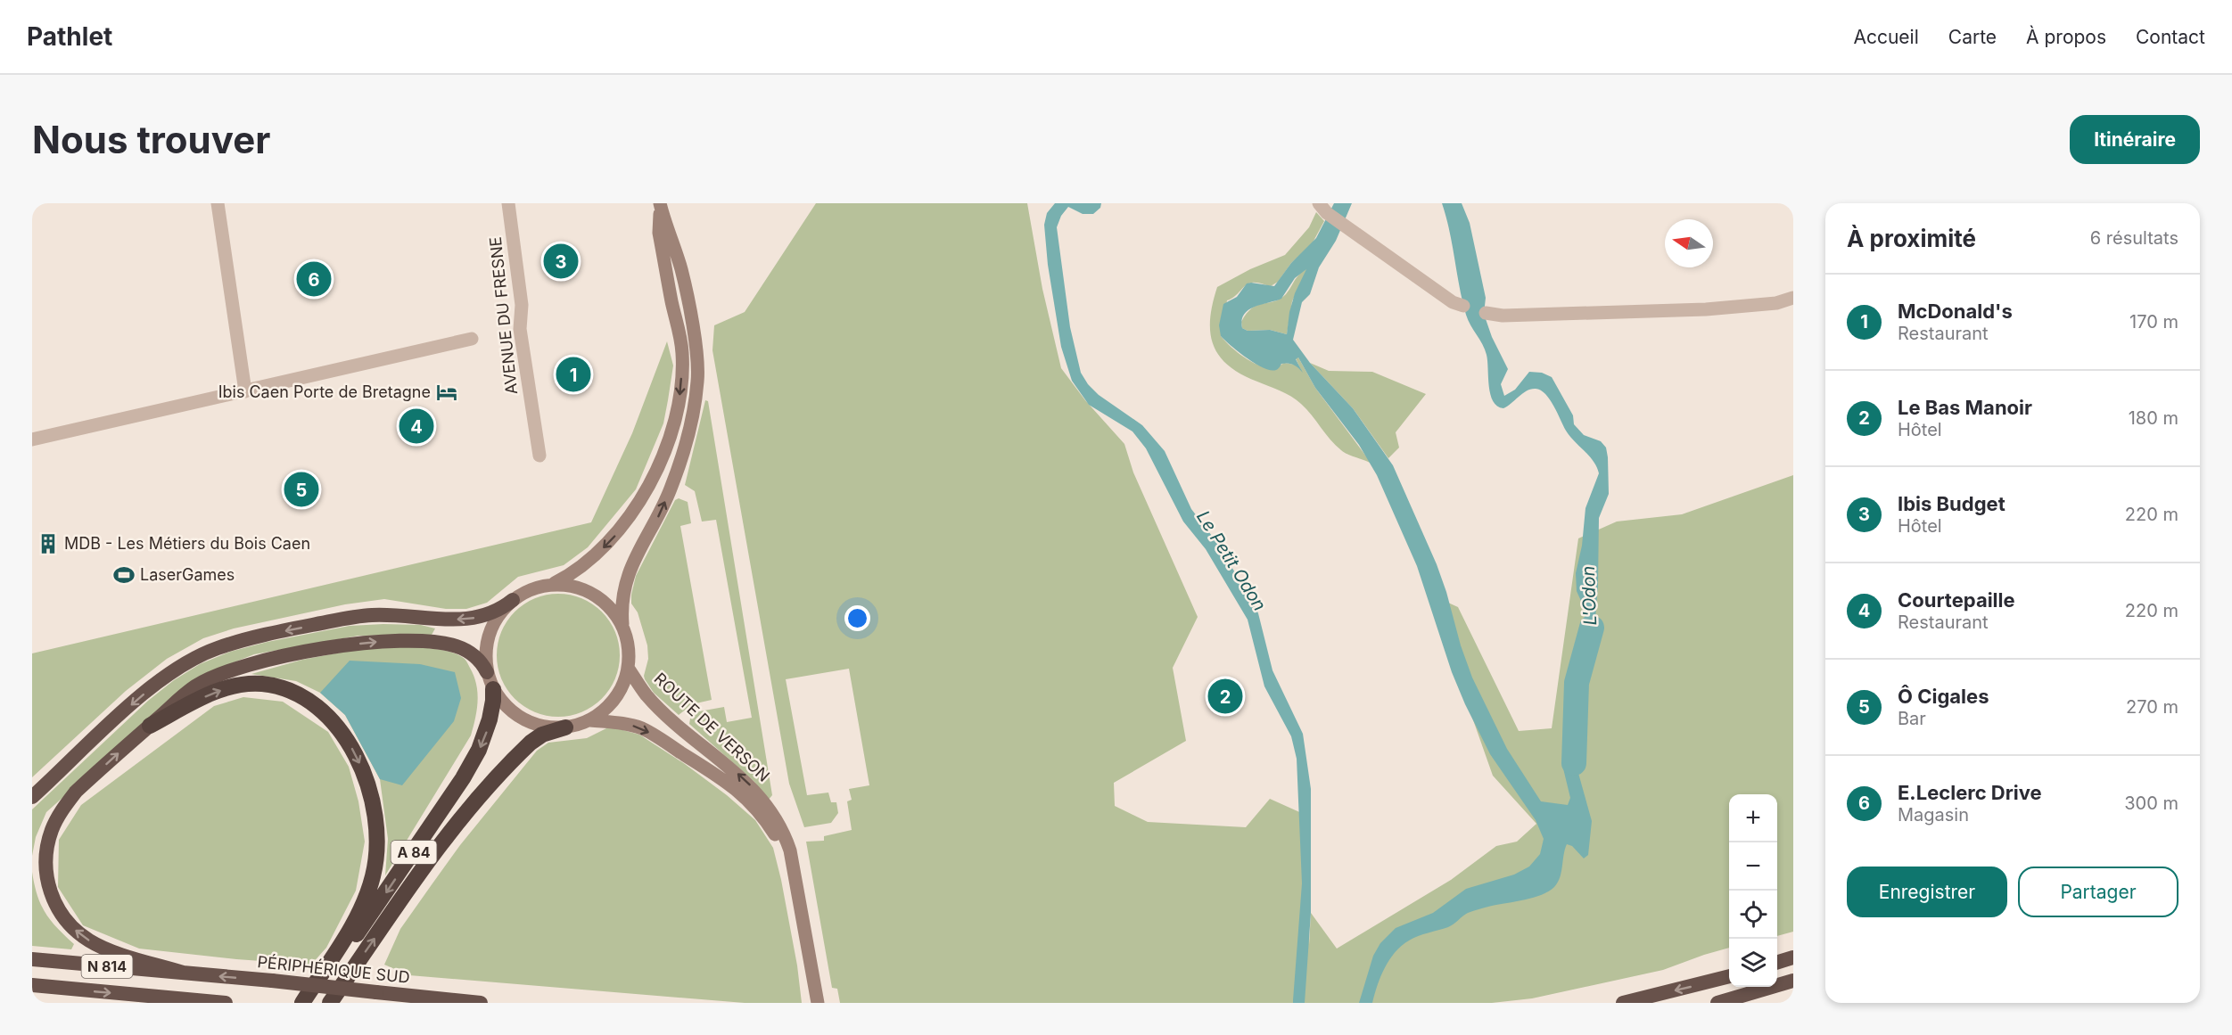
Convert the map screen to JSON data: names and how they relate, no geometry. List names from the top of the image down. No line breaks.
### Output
{"streets":{"highway":["A 84","N 814","PÉRIPHÉRIQUE SUD"],"main road":["ROUTE DE VERSON"],"street":["AVENUE DU FRESNE"]},"crossings":[["ROUTE DE VERSON","A 84"],["N 814","PÉRIPHÉRIQUE SUD"]],"one_way":["PÉRIPHÉRIQUE SUD"],"water":["Le Petit Odon","L'Odon"],"places":{"hotel":["Ibis Caen Porte de Bretagne"],"building":["MDB - Les Métiers du Bois Caen"],"sports":["LaserGames"]},"north":"left","page":{"header":"Pathlet","nav":["Accueil","Carte","À propos","Contact"],"buttons":["Itinéraire",["Enregistrer","Partager"]],"title":"Nous trouver","heading":["À proximité","6 résultats"],"pins":["3","6","1","4","5","2"],"list":[{"mark":"1","name":"McDonald's","note":"Restaurant","value":"170 m"},{"mark":"2","name":"Le Bas Manoir","note":"Hôtel","value":"180 m"},{"mark":"3","name":"Ibis Budget","note":"Hôtel","value":"220 m"},{"mark":"4","name":"Courtepaille","note":"Restaurant","value":"220 m"},{"mark":"5","name":"Ô Cigales","note":"Bar","value":"270 m"},{"mark":"6","name":"E.Leclerc Drive","note":"Magasin","value":"300 m"}],"map_buttons":["+","−"]}}
